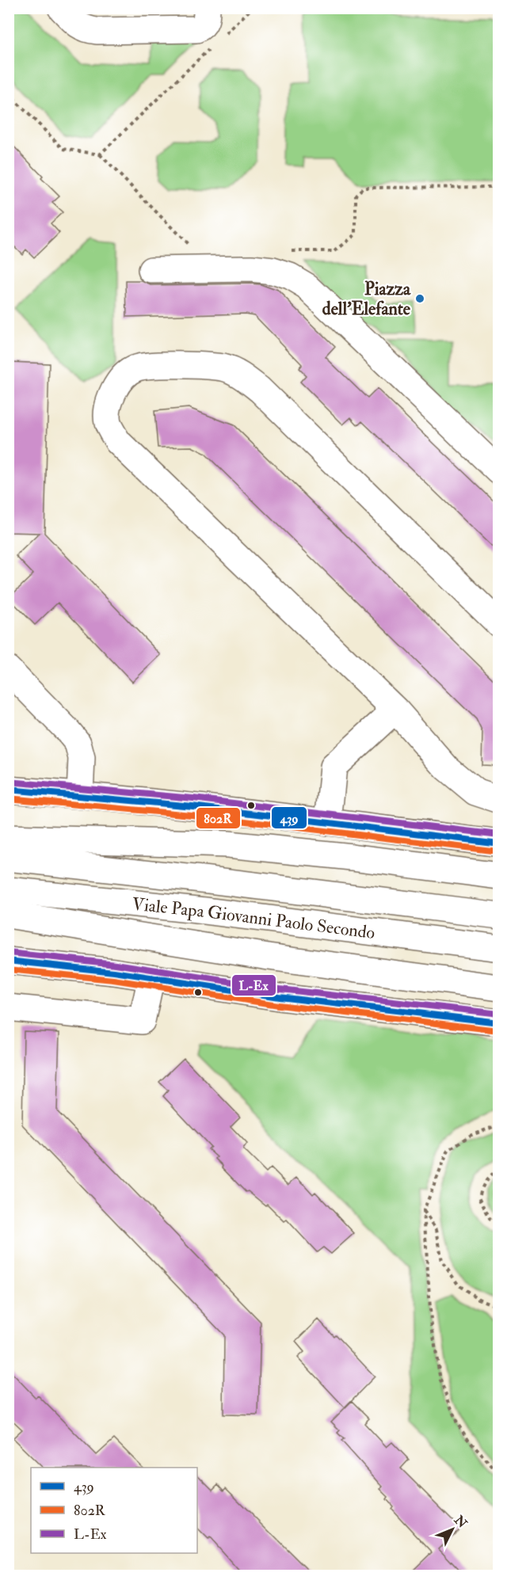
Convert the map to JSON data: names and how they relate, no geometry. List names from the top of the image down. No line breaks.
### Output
{"streets":{"main road":["Viale Papa Giovanni Paolo Secondo"]},"places":["Piazza dell'Elefante"],"lines":["transit line L-Ex","transit line 439","transit line 802R"],"legend":["439","802R","L-Ex"],"north":"top right"}
